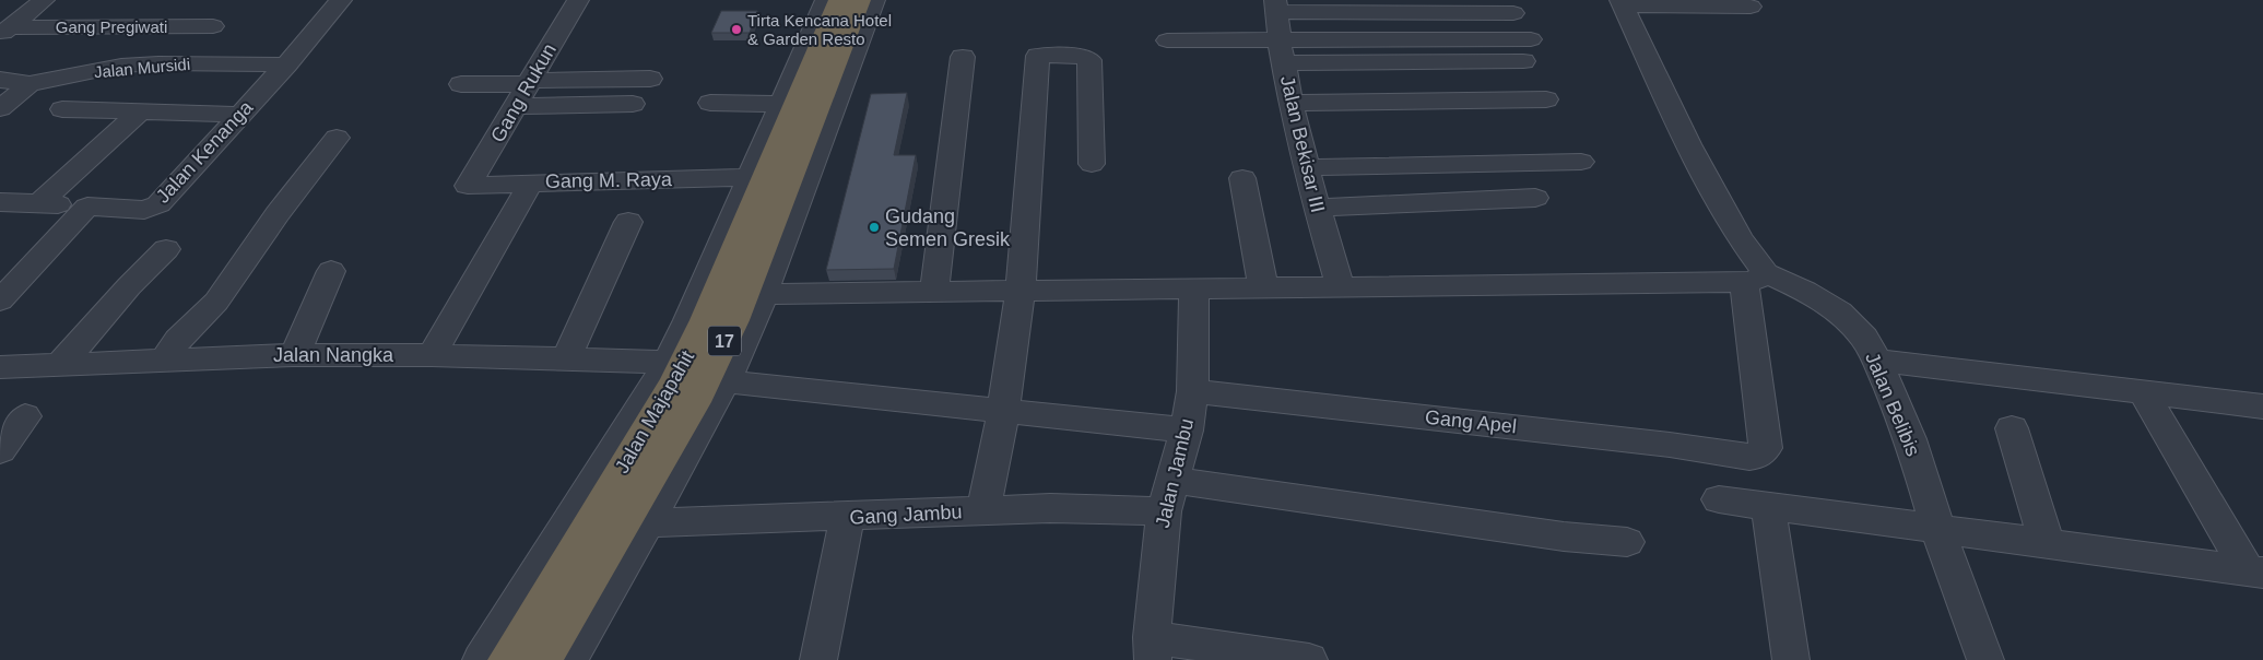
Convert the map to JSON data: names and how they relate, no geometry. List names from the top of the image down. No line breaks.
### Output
{"streets":{"highway":["17","Jalan Majapahit"],"street":["Gang Pregiwati","Jalan Mursidi","Gang Rukun","Jalan Bekisar III","Jalan Kenanga","Gang M. Raya","Jalan Nangka","Jalan Belibis","Gang Apel","Jalan Jambu","Gang Jambu"]},"crossings":[["Jalan Mursidi","Jalan Kenanga"],["Gang Rukun","Gang M. Raya"],["Jalan Belibis","Gang Apel"],["Gang Apel","Jalan Jambu"],["Jalan Jambu","Gang Jambu"]],"places":["Tirta Kencana Hotel & Garden Resto","Gudang Semen Gresik"]}
